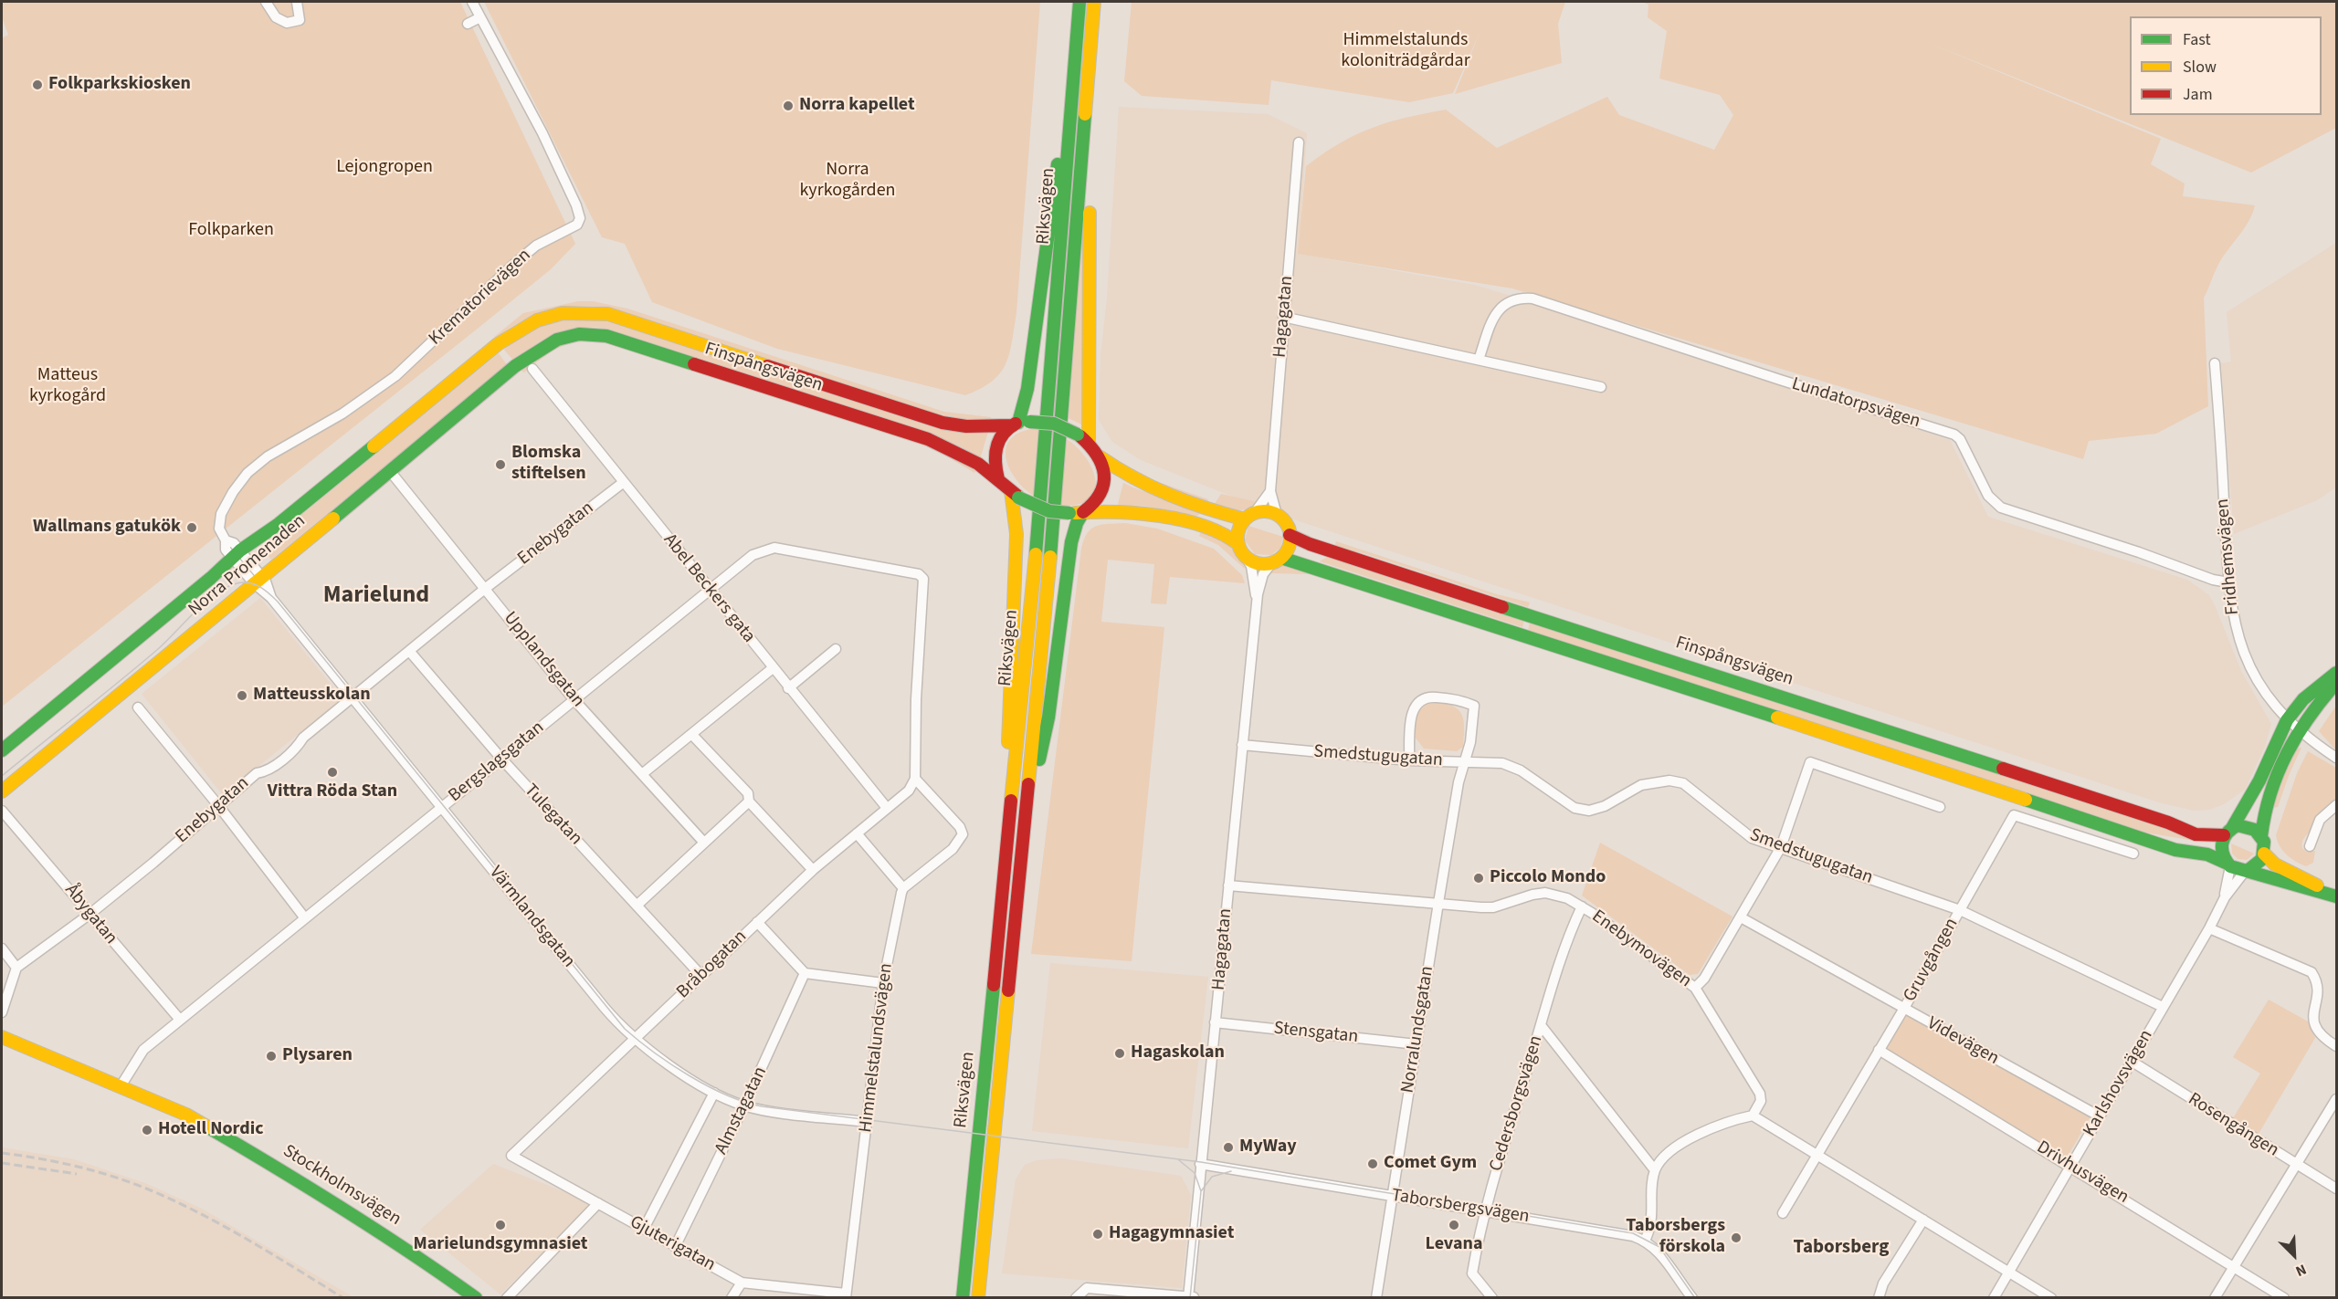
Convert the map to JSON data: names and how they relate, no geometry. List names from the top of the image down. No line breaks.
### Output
{"streets":{"main road":["Riksvägen","Finspångsvägen","Norra Promenaden","Stockholmsvägen"],"street":["Krematorievägen","Hagagatan","Lundatorpsvägen","Enebygatan","Fridhemsvägen","Abel Beckers gata","Upplandsgatan","Smedstugugatan","Bergslagsgatan","Tulegatan","Åbygatan","Värmlandsgatan","Enebymovägen","Gruvgången","Bråbogatan","Norralundsgatan","Stensgatan","Videvägen","Himmelstalundsvägen","Karlshovsvägen","Cedersborgsvägen","Almstagatan","Rosengången","Drivhusvägen","Taborsbergsvägen","Gjuterigatan"]},"crossings":[["Krematorievägen","Norra Promenaden"],["Krematorievägen","Värmlandsgatan"],["Hagagatan","Finspångsvägen"],["Hagagatan","Smedstugugatan"],["Hagagatan","Enebymovägen"],["Hagagatan","Stensgatan"],["Hagagatan","Taborsbergsvägen"],["Finspångsvägen","Norra Promenaden"],["Finspångsvägen","Karlshovsvägen"],["Lundatorpsvägen","Fridhemsvägen"],["Enebygatan","Abel Beckers gata"],["Enebygatan","Upplandsgatan"],["Enebygatan","Tulegatan"],["Enebygatan","Åbygatan"],["Enebygatan","Värmlandsgatan"],["Norra Promenaden","Upplandsgatan"],["Norra Promenaden","Värmlandsgatan"],["Abel Beckers gata","Bergslagsgatan"],["Abel Beckers gata","Bråbogatan"],["Upplandsgatan","Bergslagsgatan"],["Smedstugugatan","Gruvgången"],["Smedstugugatan","Norralundsgatan"],["Smedstugugatan","Karlshovsvägen"],["Bergslagsgatan","Tulegatan"],["Bergslagsgatan","Åbygatan"],["Bergslagsgatan","Värmlandsgatan"],["Bergslagsgatan","Bråbogatan"],["Bergslagsgatan","Stockholmsvägen"],["Tulegatan","Bråbogatan"],["Värmlandsgatan","Bråbogatan"],["Värmlandsgatan","Himmelstalundsvägen"],["Värmlandsgatan","Almstagatan"],["Enebymovägen","Norralundsgatan"],["Enebymovägen","Cedersborgsvägen"],["Gruvgången","Videvägen"],["Gruvgången","Drivhusvägen"],["Bråbogatan","Gjuterigatan"],["Norralundsgatan","Stensgatan"],["Norralundsgatan","Taborsbergsvägen"],["Videvägen","Karlshovsvägen"],["Himmelstalundsvägen","Gjuterigatan"],["Karlshovsvägen","Rosengången"],["Karlshovsvägen","Drivhusvägen"],["Cedersborgsvägen","Taborsbergsvägen"],["Almstagatan","Gjuterigatan"]],"districts":["Marielund","Taborsberg"],"parks":["Himmelstalunds koloniträdgårdar","Lejongropen","Norra kyrkogården","Folkparken","Matteus kyrkogård"],"places":["Folkparkskiosken","Norra kapellet","Blomska stiftelsen","Wallmans gatukök","Matteusskolan","Vittra Röda Stan","Piccolo Mondo","Hagaskolan","Plysaren","Hotell Nordic","MyWay","Comet Gym","Marielundsgymnasiet","Levana","Hagagymnasiet","Taborsbergs förskola"],"legend":["Fast","Slow","Jam"],"north":"bottom right"}
